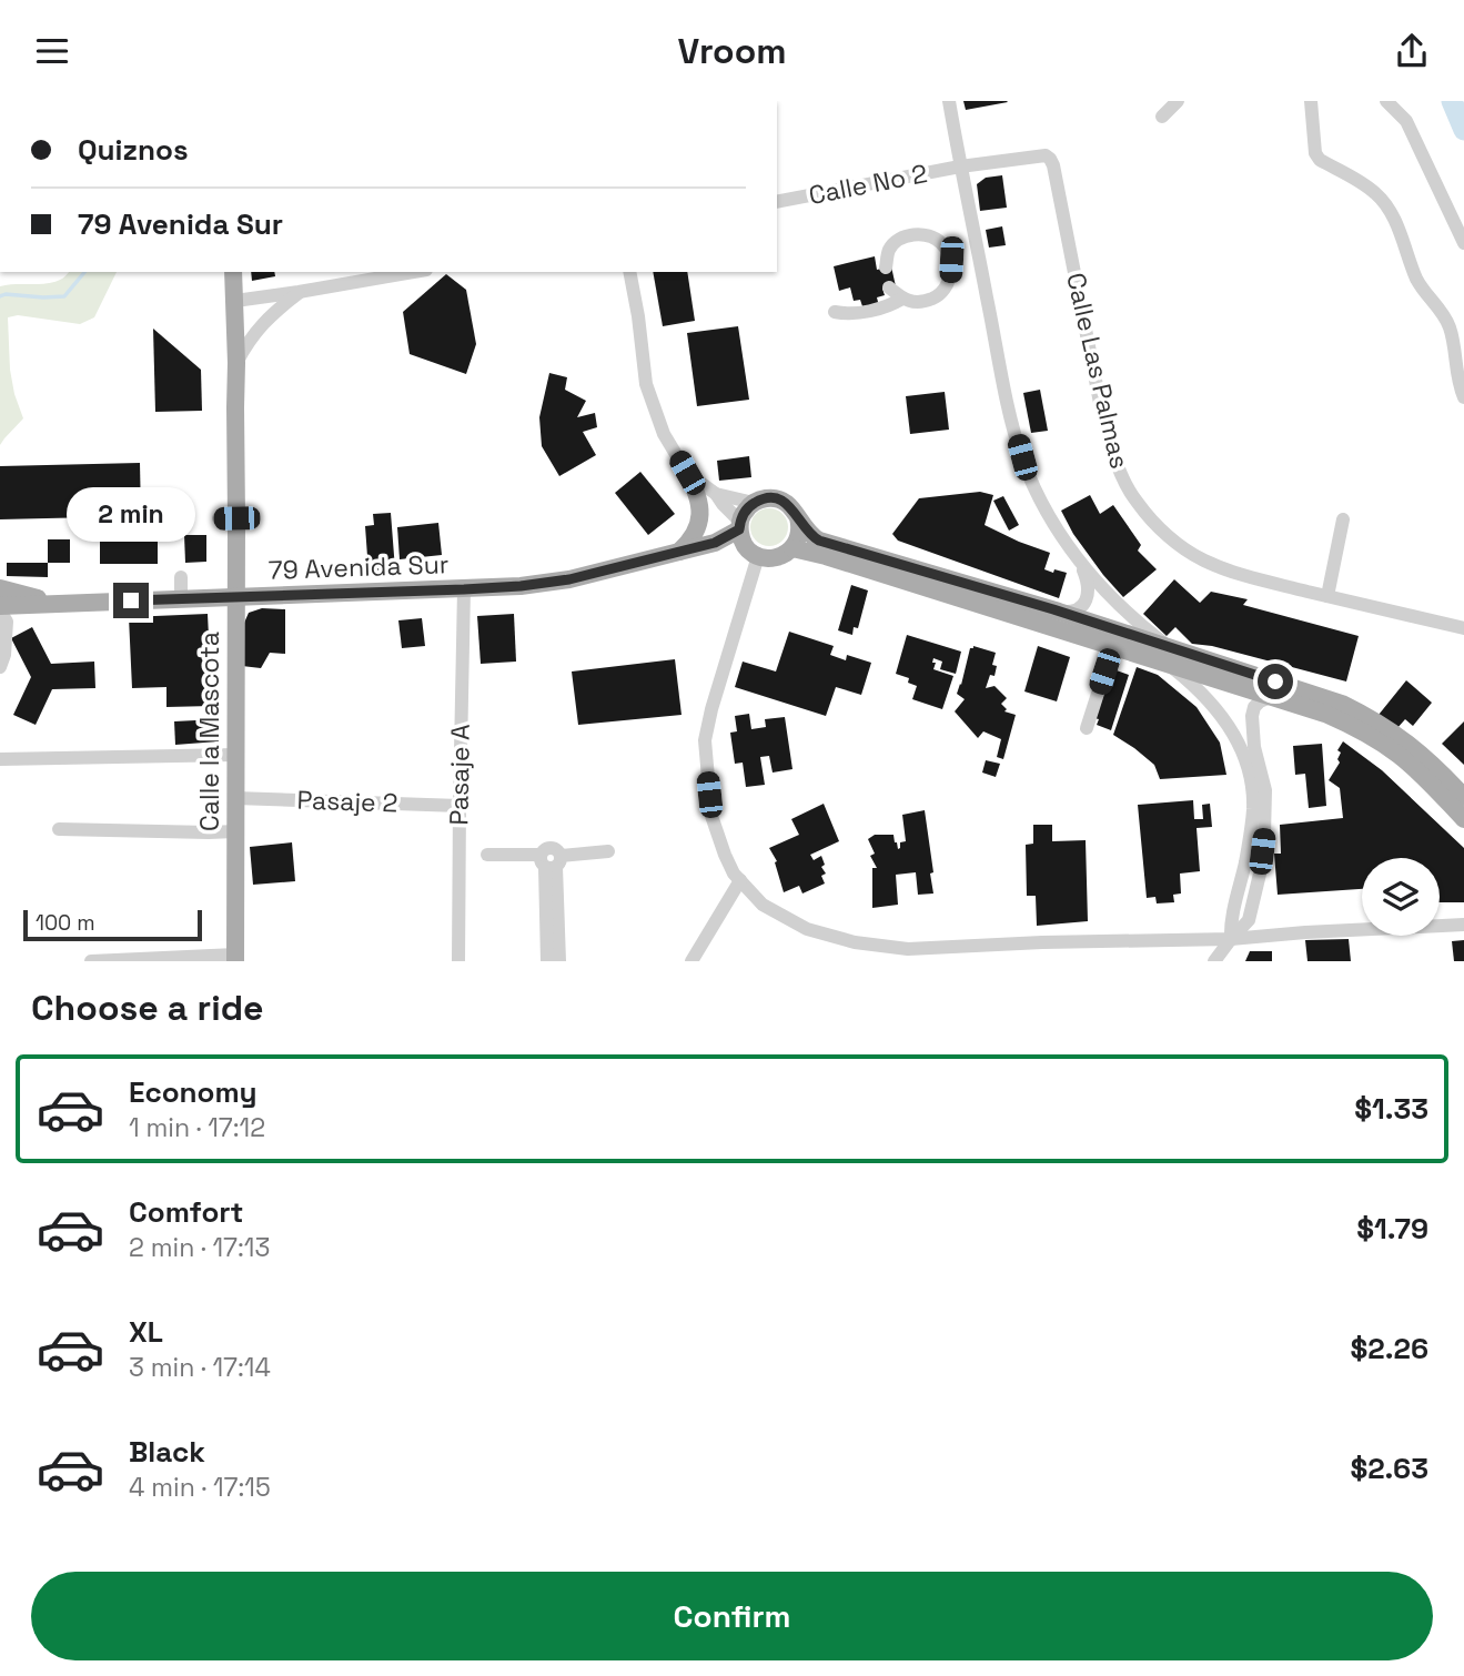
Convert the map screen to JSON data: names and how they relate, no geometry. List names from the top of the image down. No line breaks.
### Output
{"streets":{"main road":["79 Avenida Sur","Calle la Mascota"],"street":["Calle No 2","Calle Las Palmas","Pasaje A","Pasaje 2"]},"crossings":[["Calle No 2","Calle Las Palmas"],["79 Avenida Sur","Calle la Mascota"],["79 Avenida Sur","Pasaje A"],["Calle la Mascota","Pasaje 2"],["Pasaje A","Pasaje 2"]],"scale_bar":"100 m","page":{"header":"Vroom","banner":["Quiznos","79 Avenida Sur"],"bubble":"2 min","scale":"100 m","heading":"Choose a ride","list":[{"name":"Economy","note":"1 min · 17:12","value":"$1.33"},{"name":"Comfort","note":"2 min · 17:13","value":"$1.79"},{"name":"XL","note":"3 min · 17:14","value":"$2.26"},{"name":"Black","note":"4 min · 17:15","value":"$2.63"}],"buttons":"Confirm"}}
